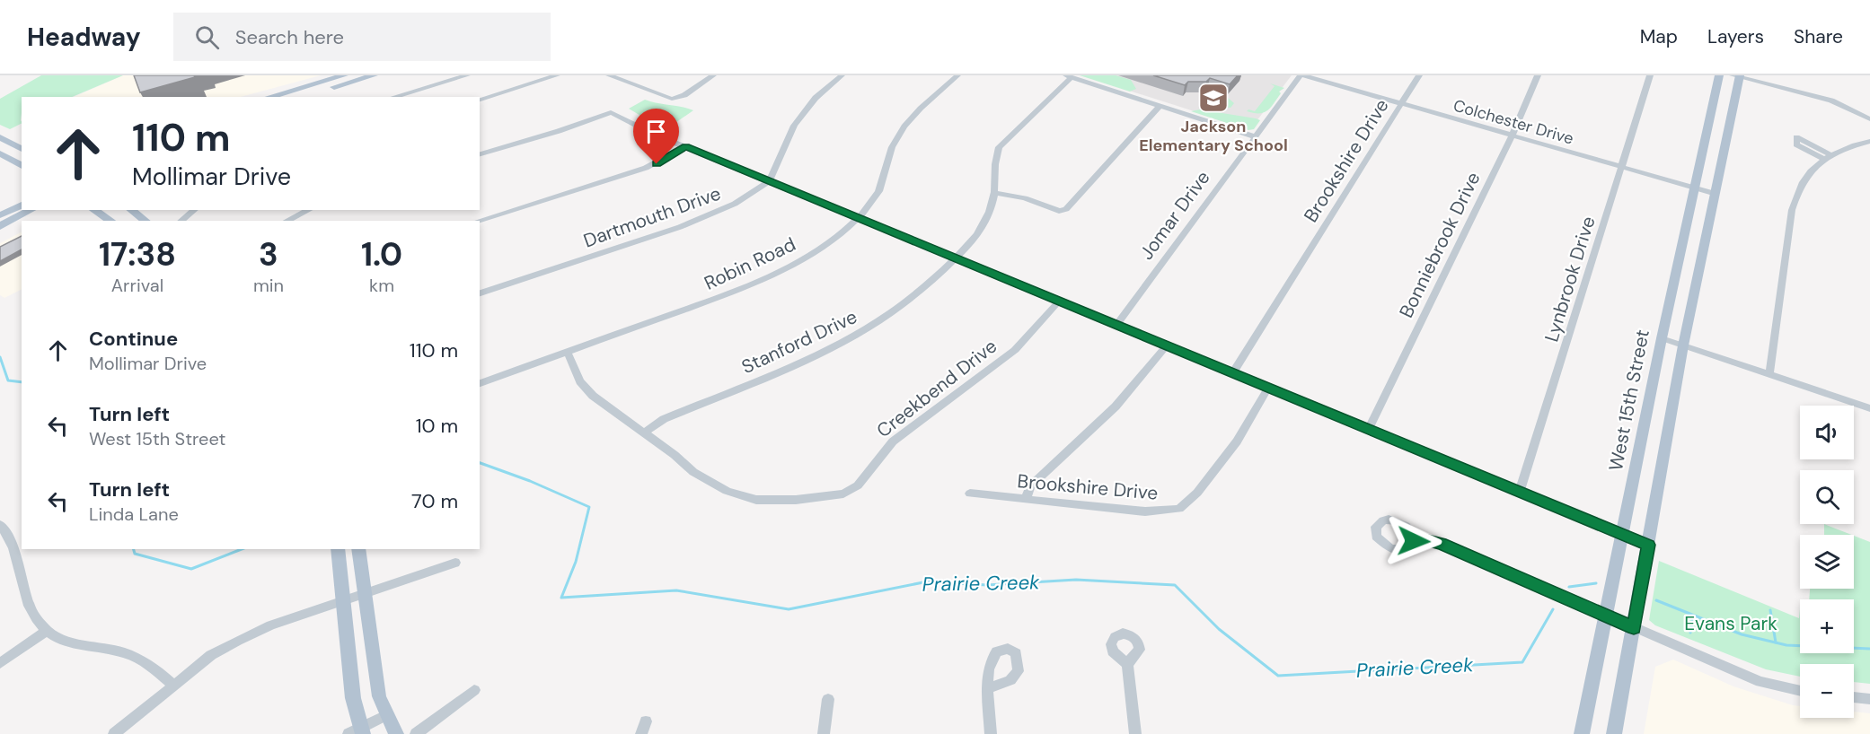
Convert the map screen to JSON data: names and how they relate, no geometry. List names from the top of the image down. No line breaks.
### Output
{"streets":{"main road":["West 15th Street"],"street":["Colchester Drive","Brookshire Drive","Jomar Drive","Dartmouth Drive","Bonniebrook Drive","Robin Road","Lynbrook Drive","Stanford Drive","Creekbend Drive"]},"crossings":[["Colchester Drive","Brookshire Drive"],["Colchester Drive","Jomar Drive"],["Colchester Drive","Bonniebrook Drive"],["Colchester Drive","Lynbrook Drive"],["Colchester Drive","West 15th Street"],["Robin Road","Creekbend Drive"],["Stanford Drive","Creekbend Drive"]],"water":["Prairie Creek"],"parks":["Evans Park"],"places":{"school or university":["Jackson Elementary School"]},"page":{"header":"Headway","search":"Search here","nav":["Map","Layers","Share"],"turn":["110 m","Mollimar Drive"],"eta":["17:38","Arrival","3","min","1.0","km"],"list":[{"name":"Continue","note":"Mollimar Drive","value":"110 m"},{"name":"Turn left","note":"West 15th Street","value":"10 m"},{"name":"Turn left","note":"Linda Lane","value":"70 m"}],"map_buttons":["+","−"]}}
